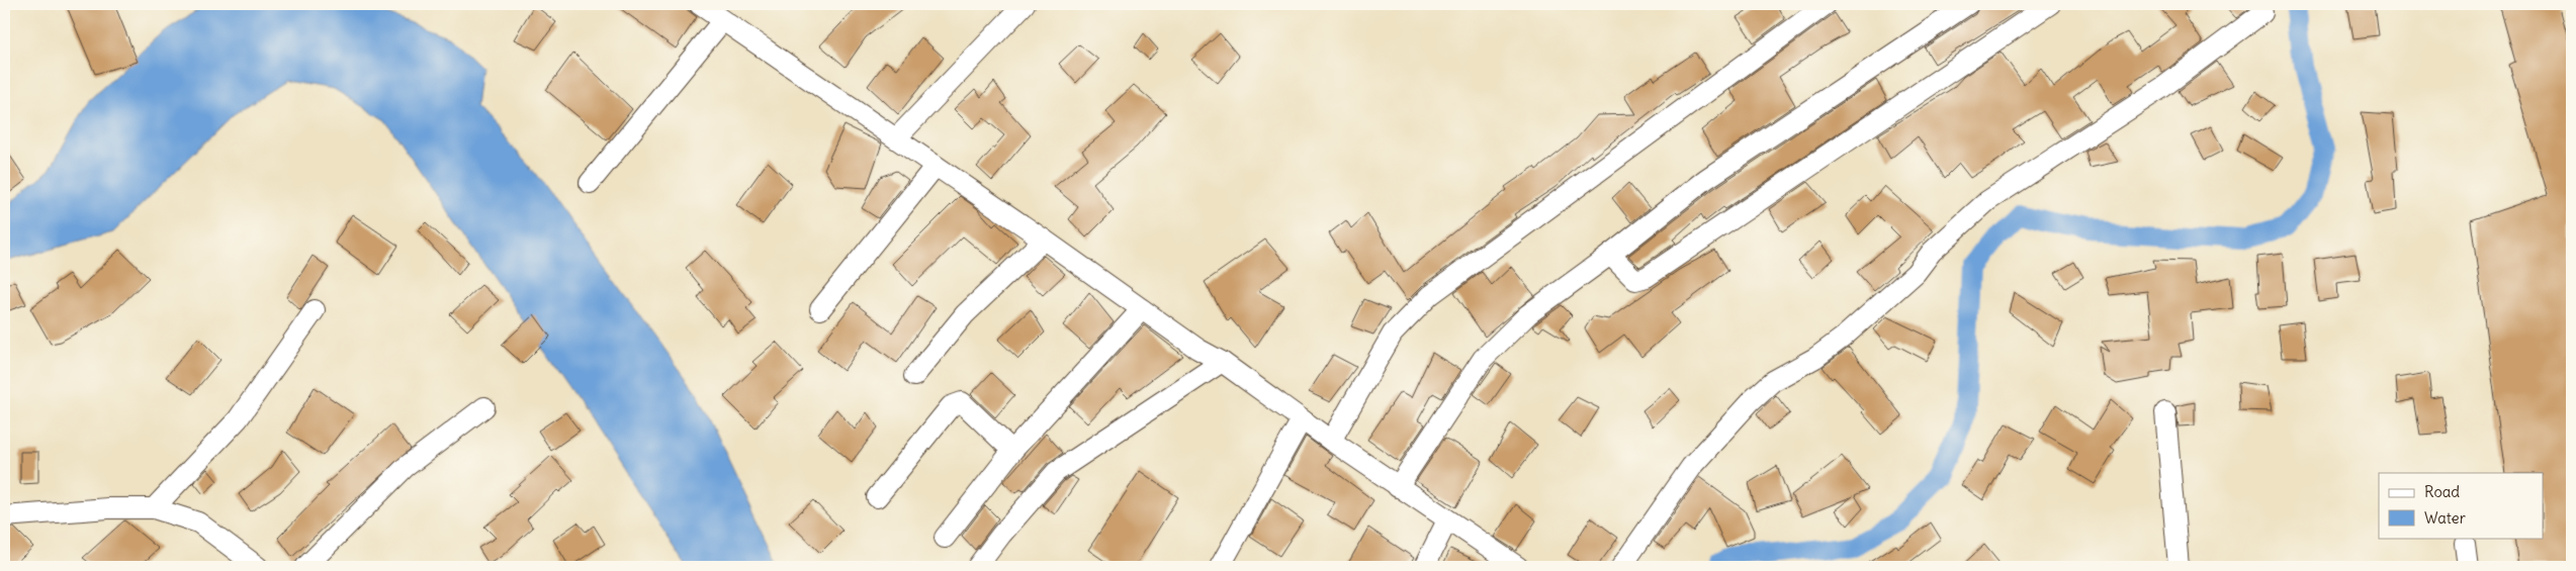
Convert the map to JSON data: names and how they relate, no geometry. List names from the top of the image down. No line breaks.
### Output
{"legend":["Road","Water"]}
